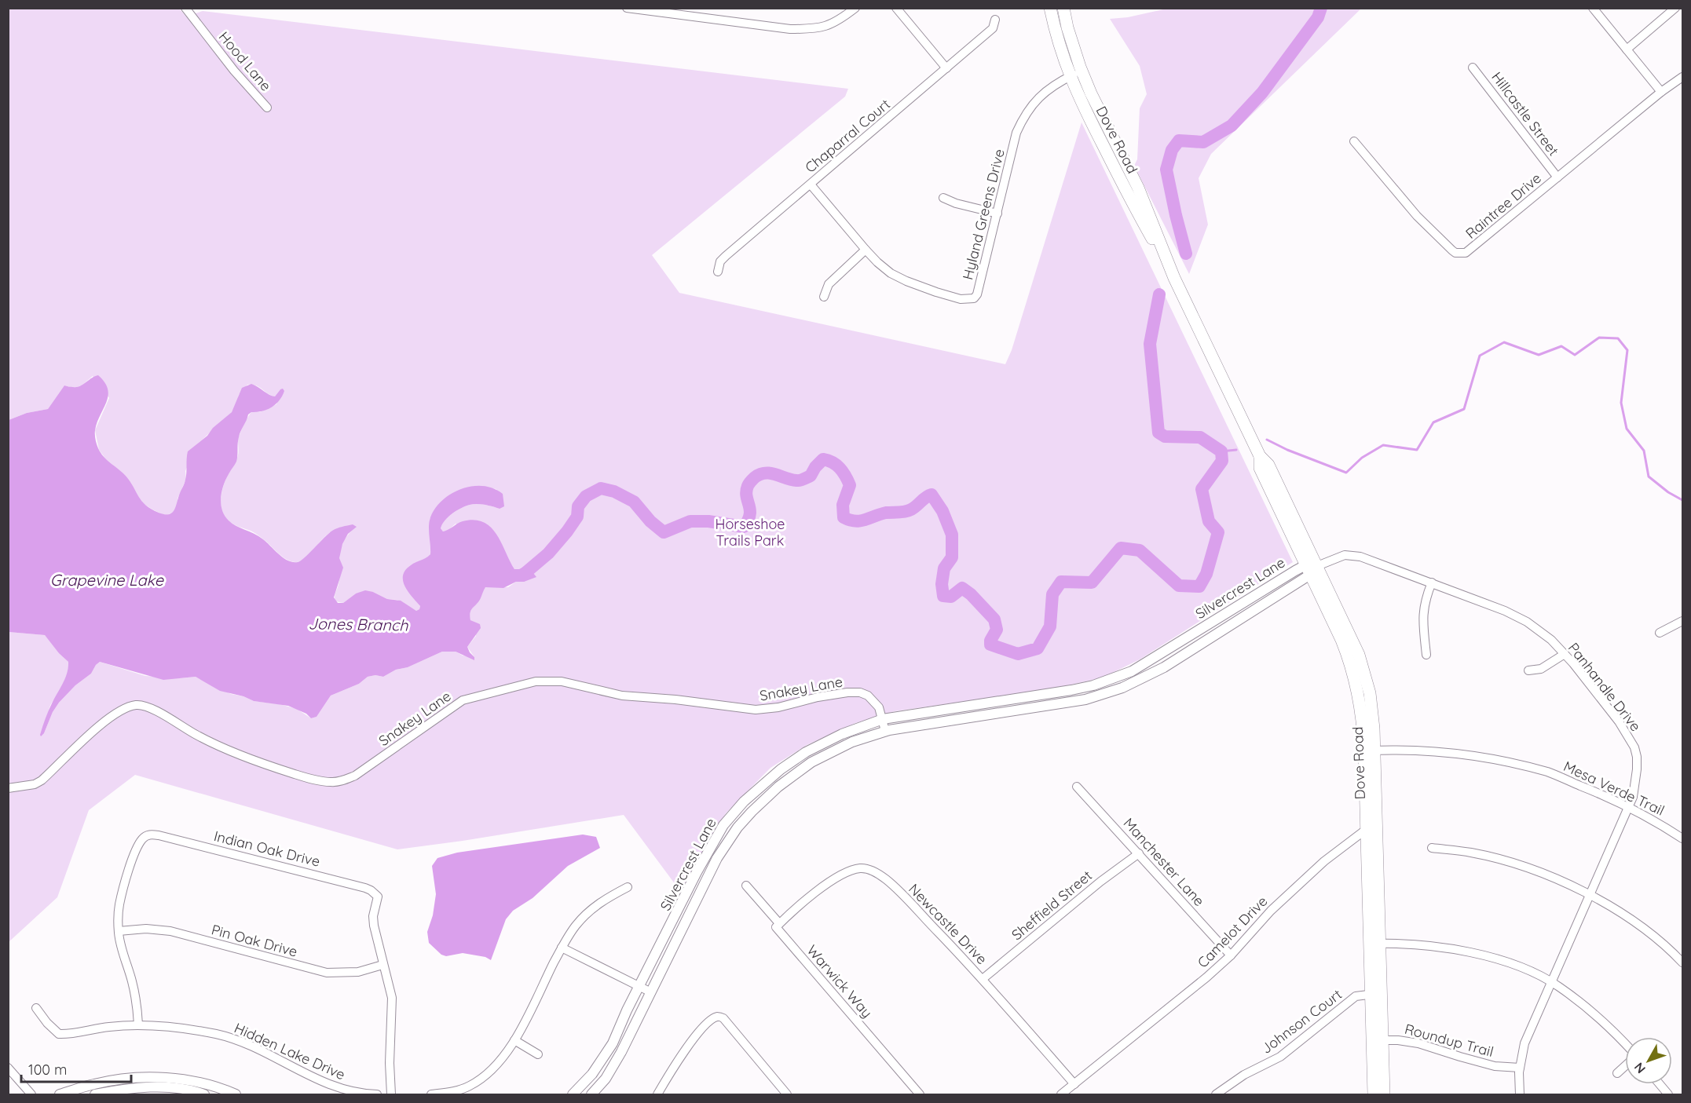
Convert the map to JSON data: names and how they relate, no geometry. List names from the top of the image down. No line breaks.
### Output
{"streets":{"main road":["Dove Road"],"street":["Hood Lane","Hillcastle Street","Chaparral Court","Raintree Drive","Hyland Greens Drive","Silvercrest Lane","Panhandle Drive","Snakey Lane","Mesa Verde Trail","Indian Oak Drive","Manchester Lane","Sheffield Street","Newcastle Drive","Camelot Drive","Pin Oak Drive","Warwick Way","Johnson Court","Roundup Trail","Hidden Lake Drive"]},"crossings":[["Hillcastle Street","Raintree Drive"],["Chaparral Court","Hyland Greens Drive"],["Dove Road","Hyland Greens Drive"],["Dove Road","Silvercrest Lane"],["Dove Road","Panhandle Drive"],["Dove Road","Mesa Verde Trail"],["Dove Road","Camelot Drive"],["Dove Road","Johnson Court"],["Dove Road","Roundup Trail"],["Silvercrest Lane","Panhandle Drive"],["Silvercrest Lane","Snakey Lane"],["Panhandle Drive","Mesa Verde Trail"],["Panhandle Drive","Roundup Trail"],["Indian Oak Drive","Pin Oak Drive"],["Manchester Lane","Sheffield Street"],["Manchester Lane","Camelot Drive"],["Sheffield Street","Newcastle Drive"],["Newcastle Drive","Camelot Drive"],["Newcastle Drive","Warwick Way"]],"water":["Grapevine Lake","Jones Branch"],"parks":["Horseshoe Trails Park"],"scale_bar":"100 m","north":"bottom left"}
